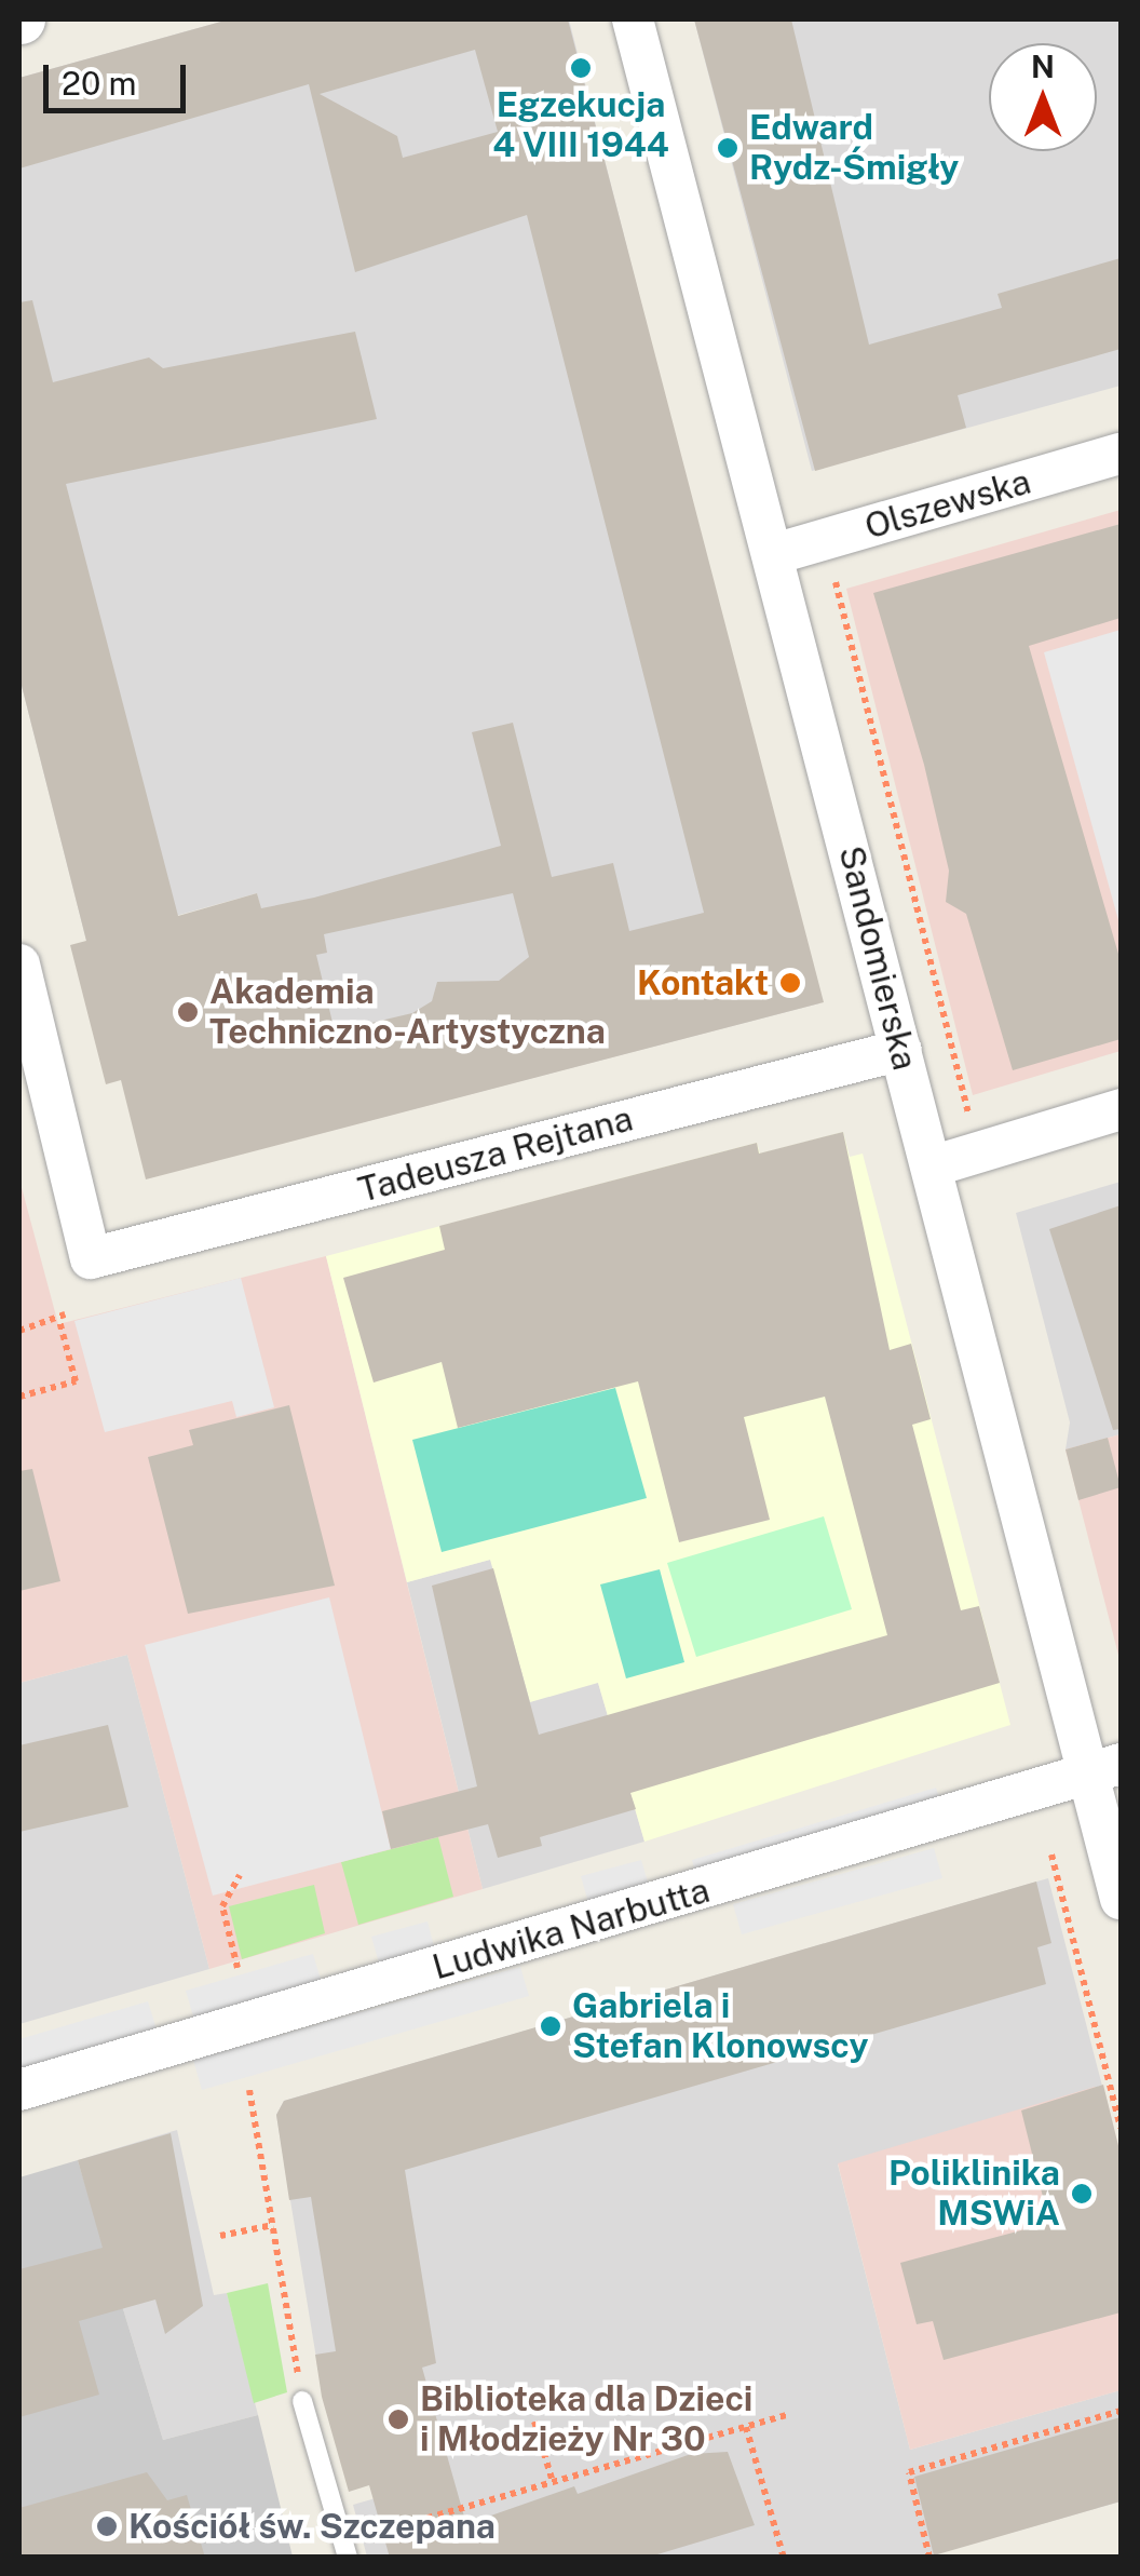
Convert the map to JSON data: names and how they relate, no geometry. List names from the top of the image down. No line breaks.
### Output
{"streets":{"street":["Olszewska","Sandomierska","Tadeusza Rejtana","Ludwika Narbutta"]},"crossings":[["Olszewska","Sandomierska"],["Sandomierska","Tadeusza Rejtana"],["Sandomierska","Ludwika Narbutta"]],"places":["Egzekucja 4 VIII 1944","Edward Rydz-Śmigły","Kontakt","Akademia Techniczno-Artystyczna","Gabriela i Stefan Klonowscy","Poliklinika MSWiA","Biblioteka dla Dzieci i Młodzieży Nr 30","Kościół św. Szczepana"],"scale_bar":"20 m","north":"top"}
